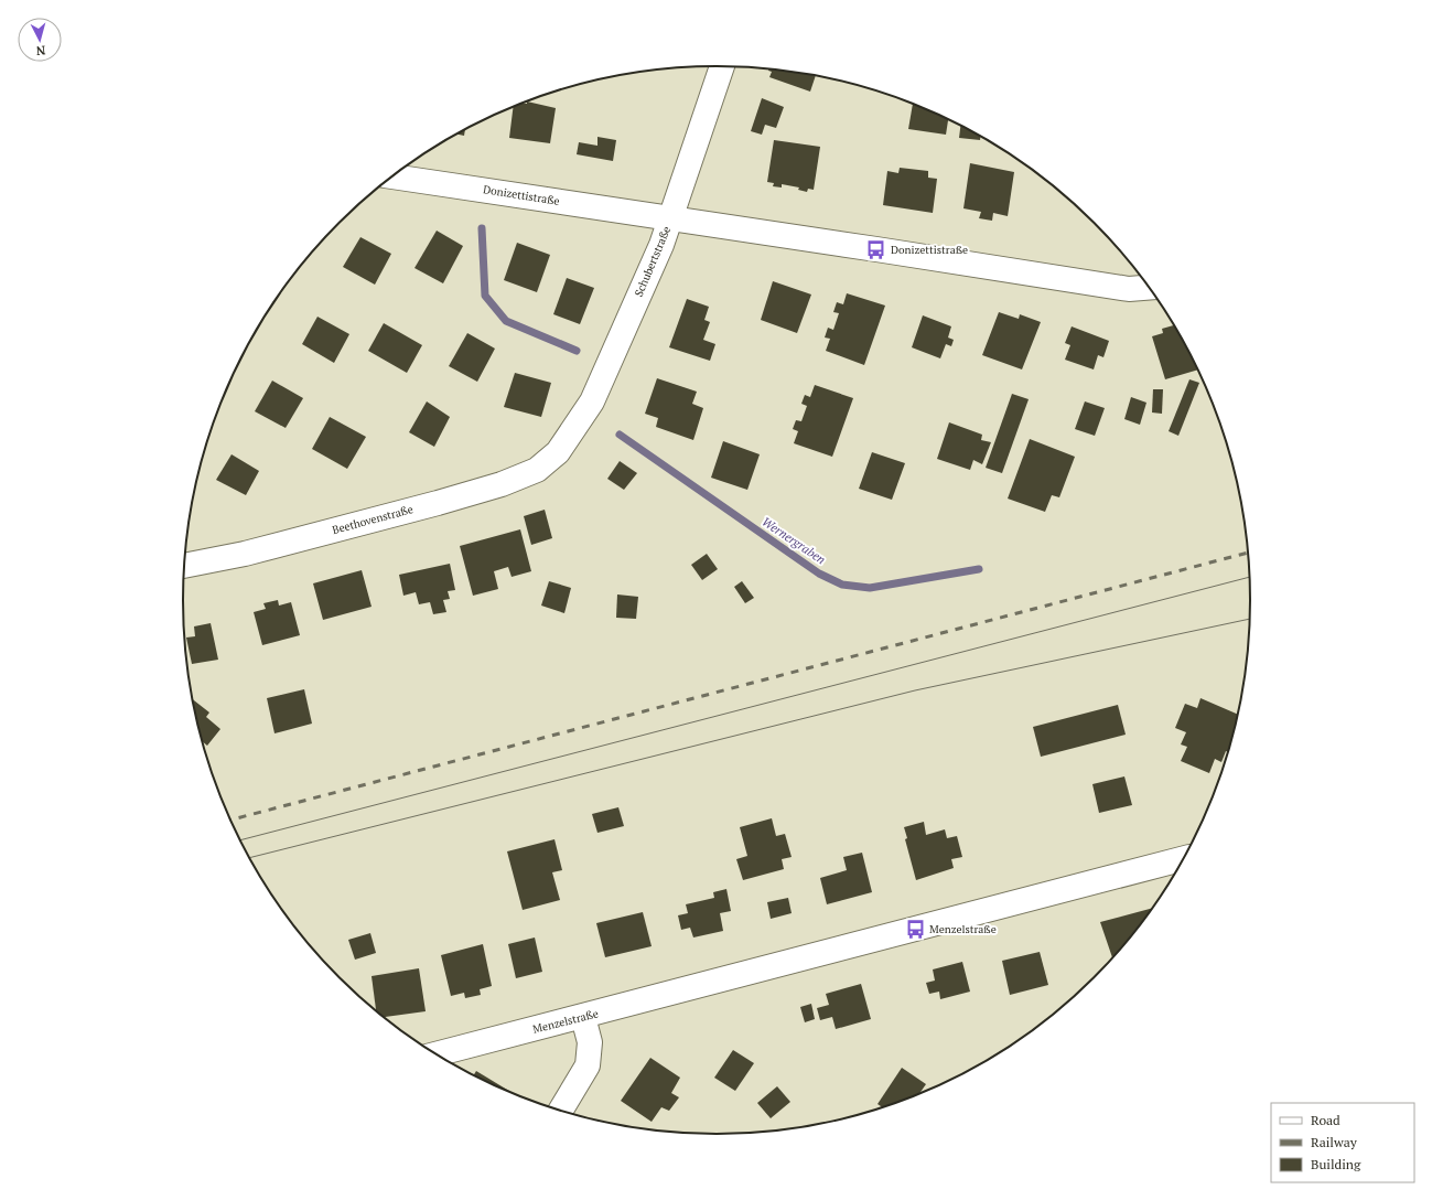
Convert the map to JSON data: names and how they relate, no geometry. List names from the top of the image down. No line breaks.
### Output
{"streets":{"street":["Donizettistraße","Schubertstraße","Beethovenstraße","Menzelstraße"]},"crossings":[["Donizettistraße","Schubertstraße"],["Schubertstraße","Beethovenstraße"]],"water":["Wernergraben"],"places":{"bus stop":["Donizettistraße","Menzelstraße"]},"legend":["Road","Railway","Building"],"north":"bottom"}
